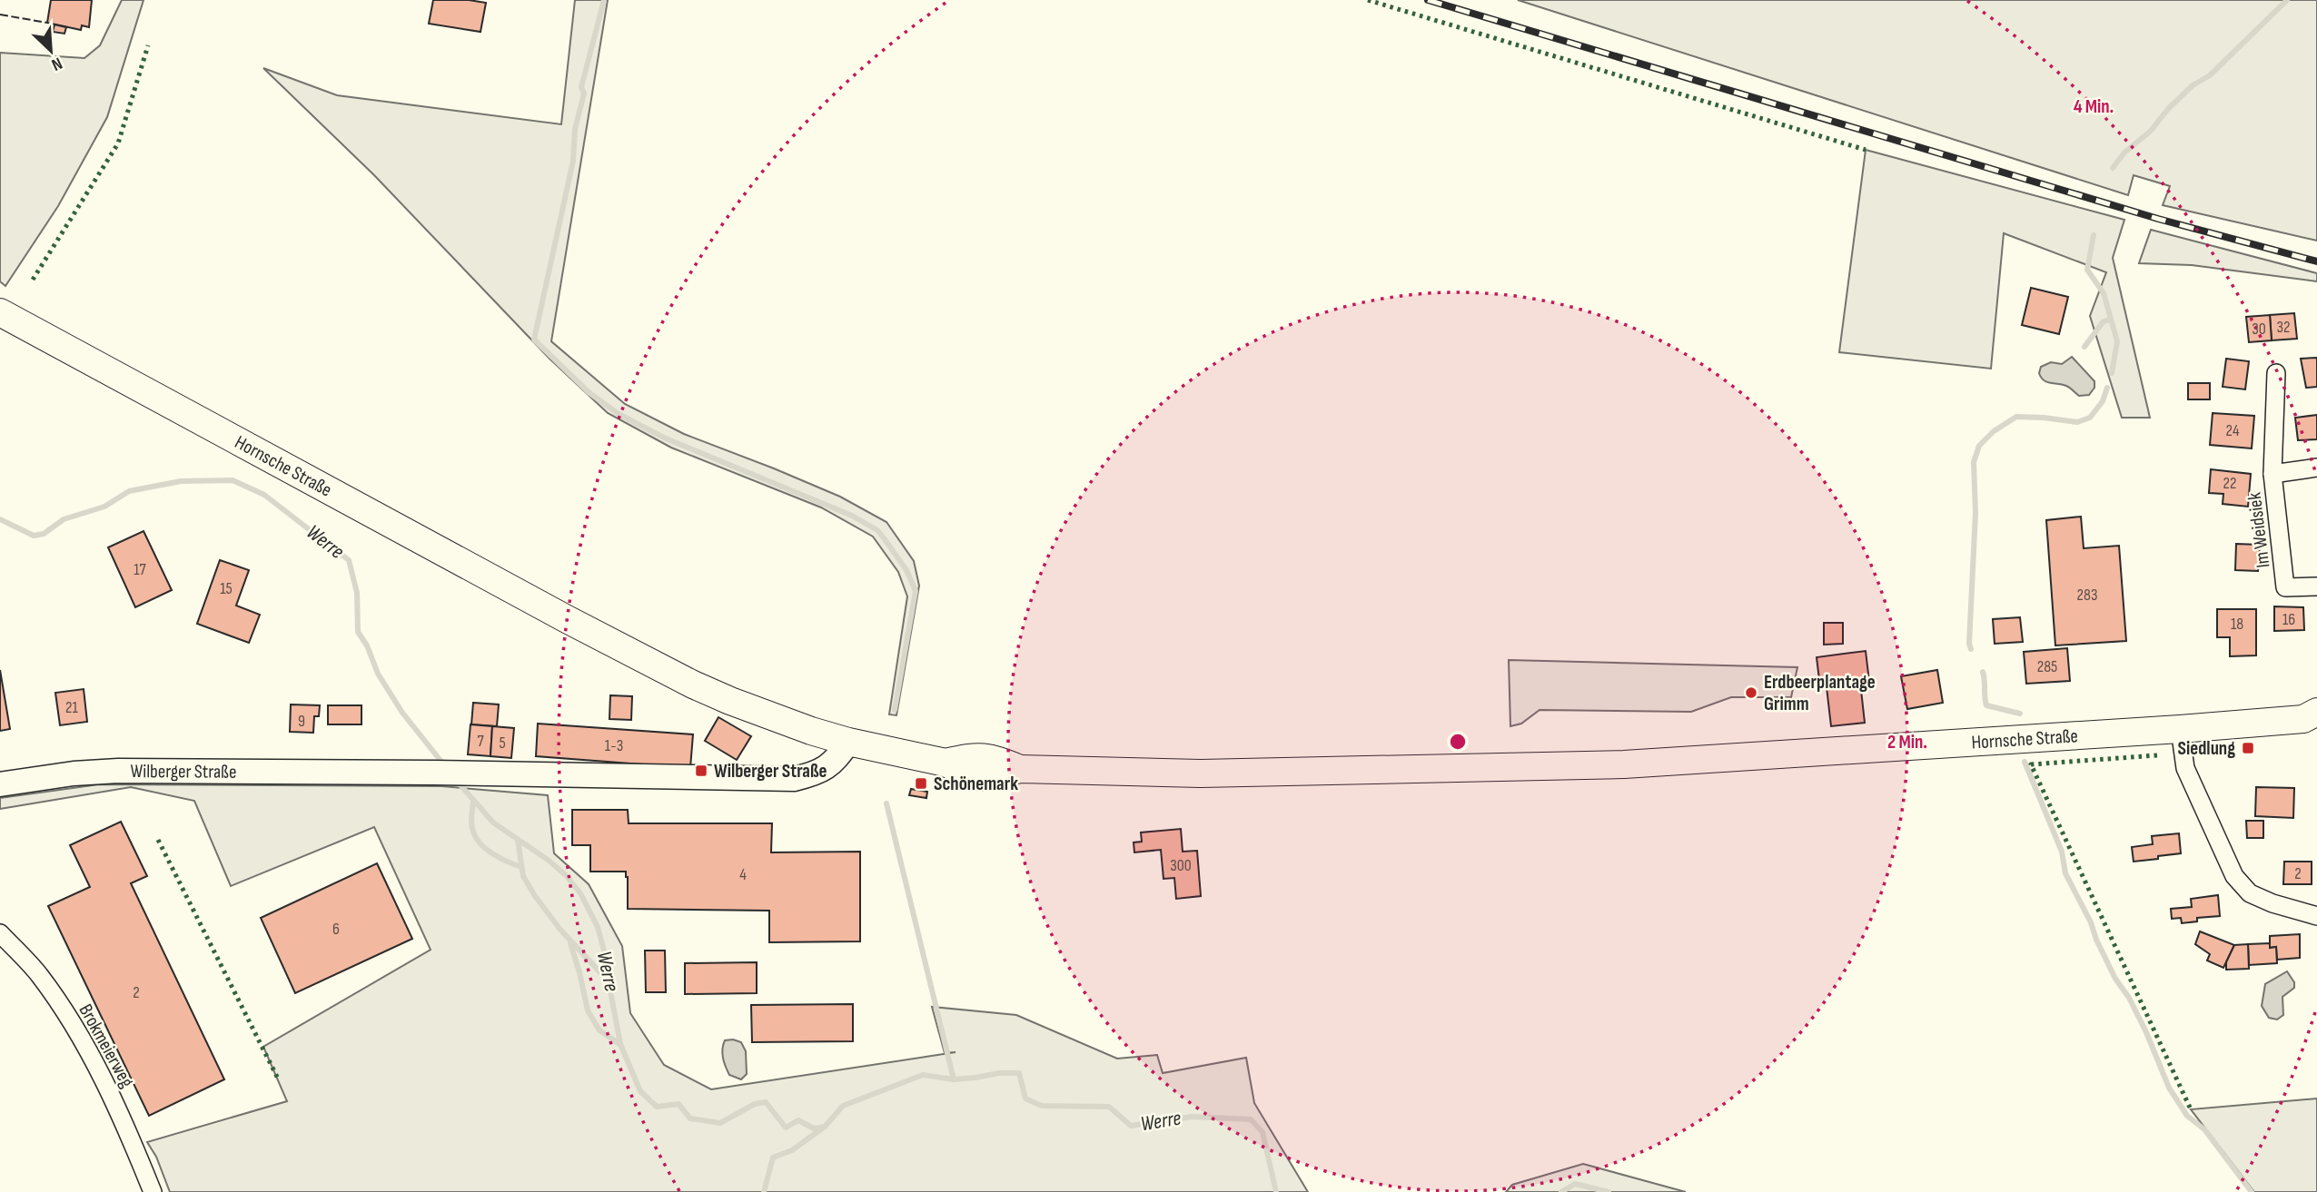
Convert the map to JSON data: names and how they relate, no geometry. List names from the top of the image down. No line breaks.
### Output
{"streets":{"main road":["Hornsche Straße"],"street":["Im Weidsiek","Wilberger Straße","Brokmeierweg"]},"crossings":[["Hornsche Straße","Wilberger Straße"]],"water":["Werre"],"places":{"other":["Erdbeerplantage Grimm"],"transit":["Siedlung","Wilberger Straße","Schönemark"]},"house_numbers":["32","30","24","22","17","15","283","16","18","285","21","9","7","5","1-3","300","2","4","6","2"],"north":"bottom right","rings":["4 Min.","2 Min."]}
